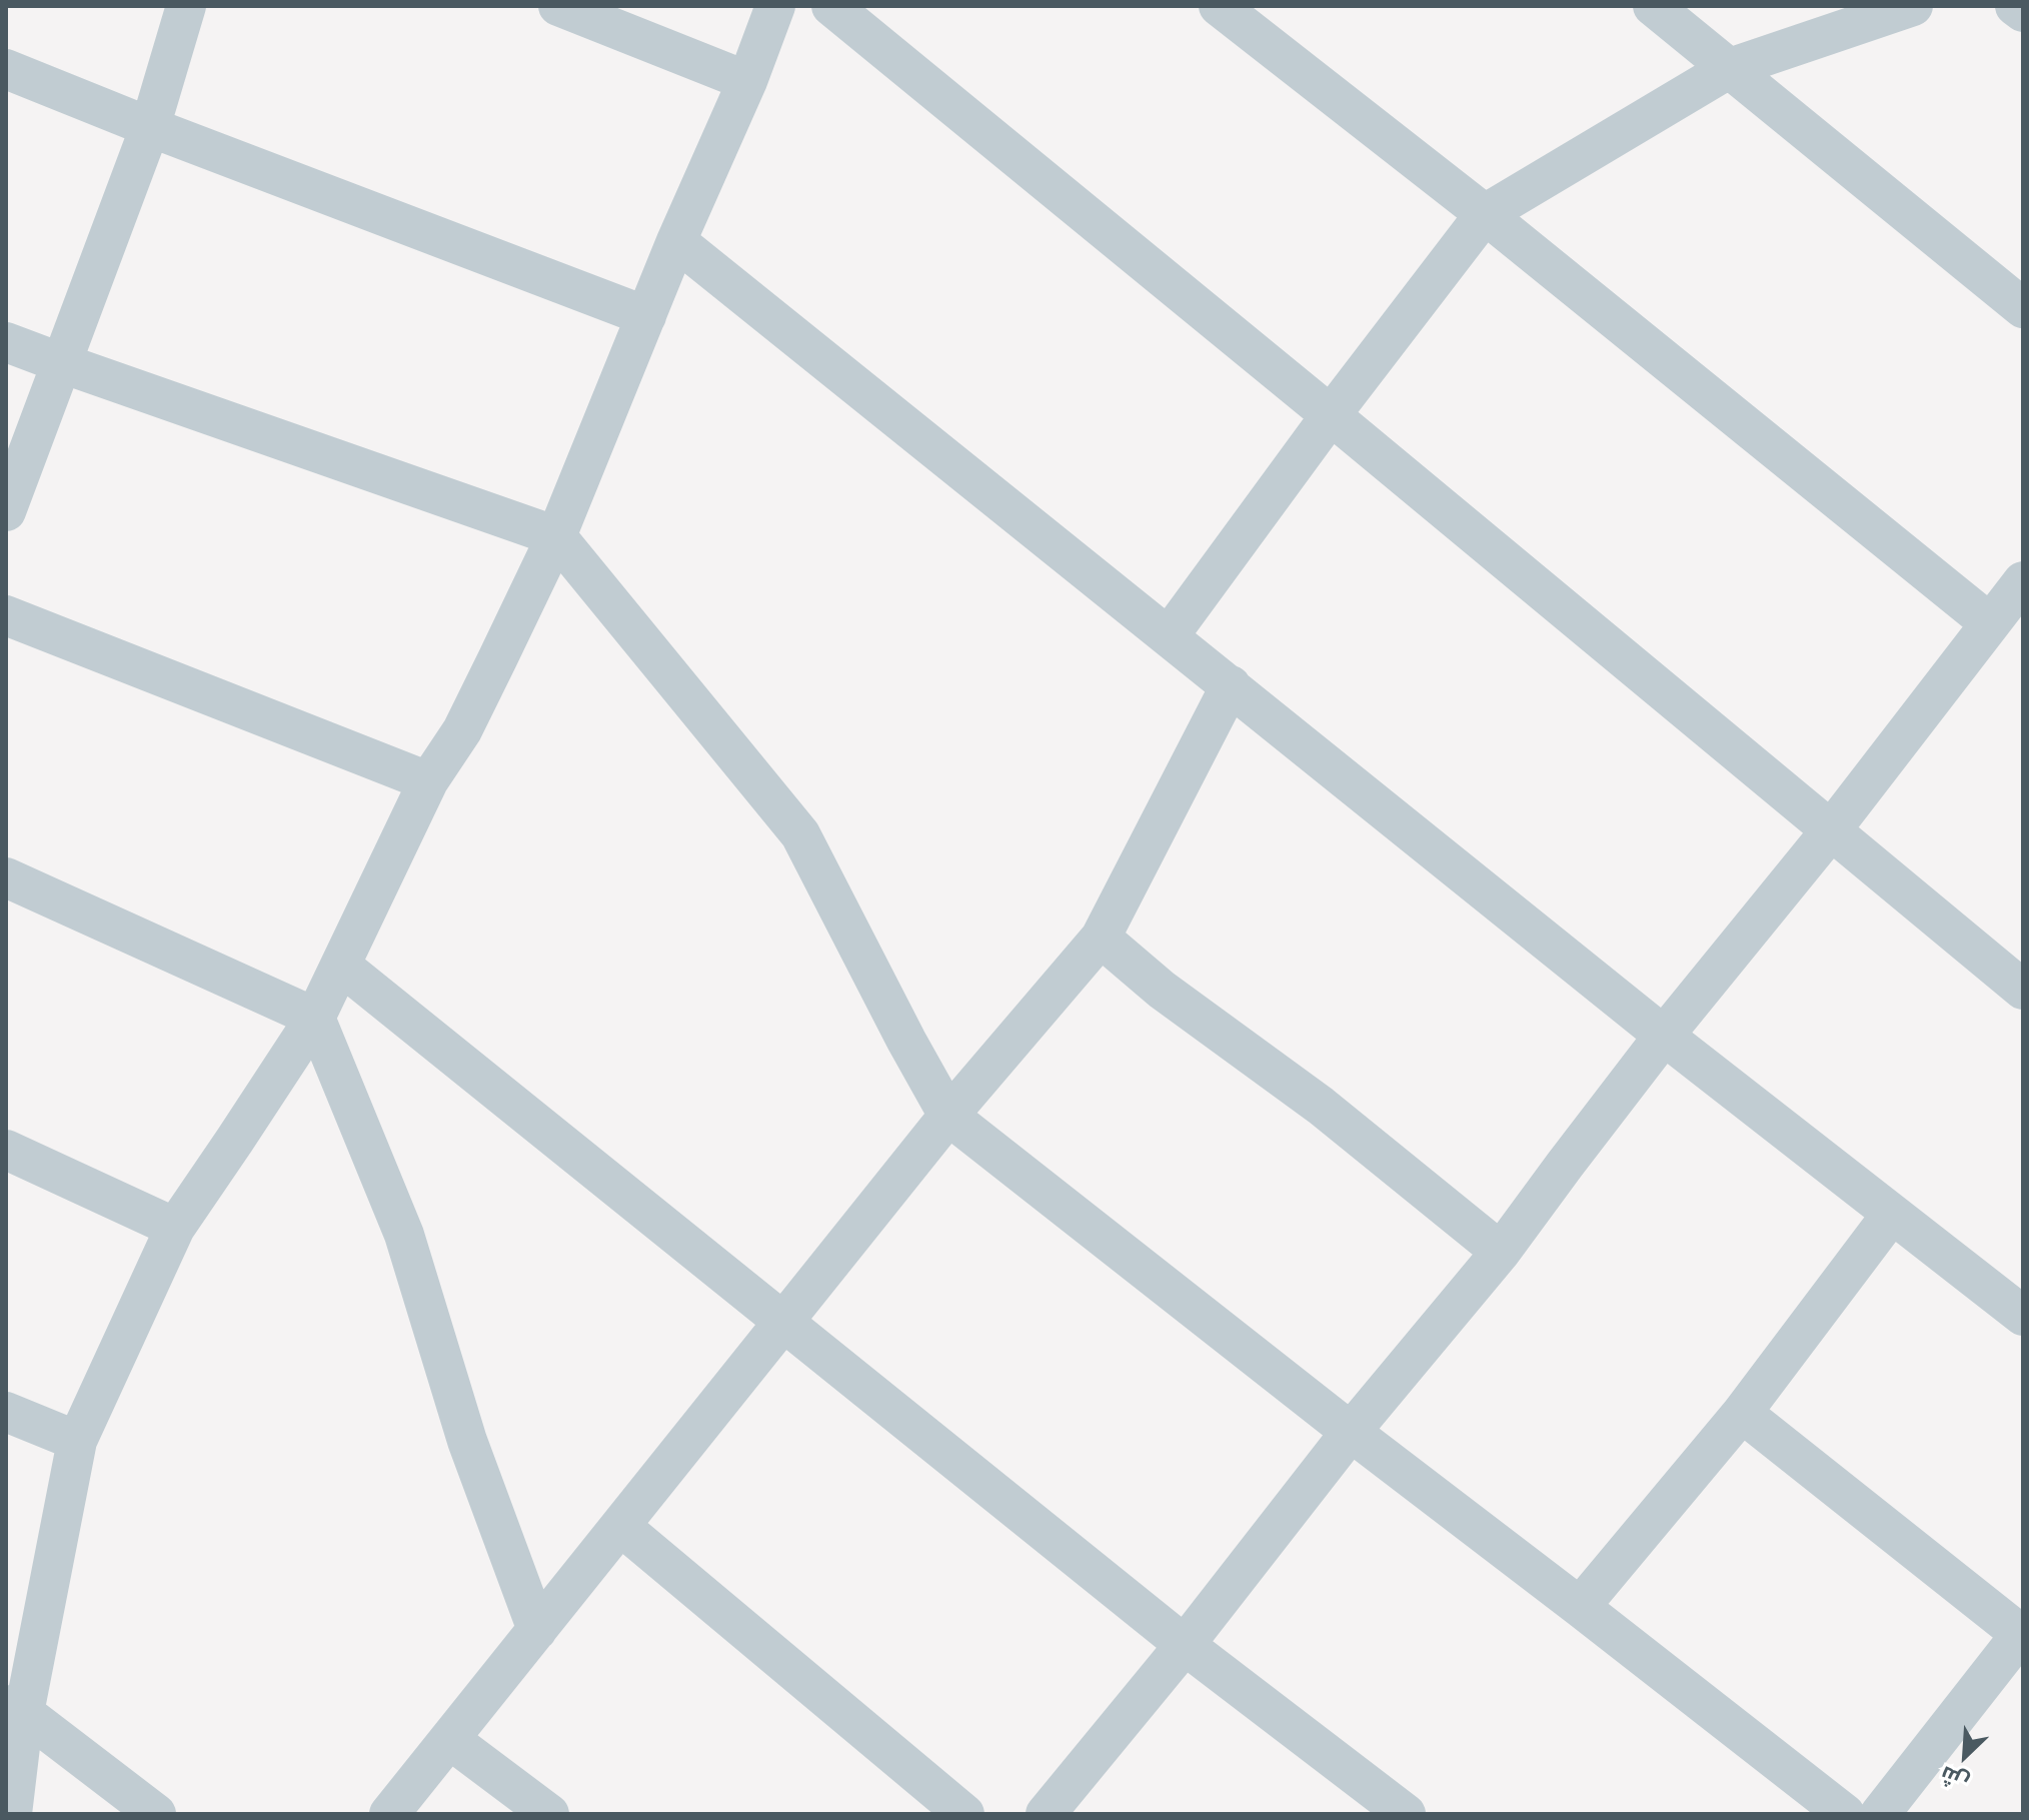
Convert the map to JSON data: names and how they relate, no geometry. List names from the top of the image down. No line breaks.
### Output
{"north":"bottom left"}
